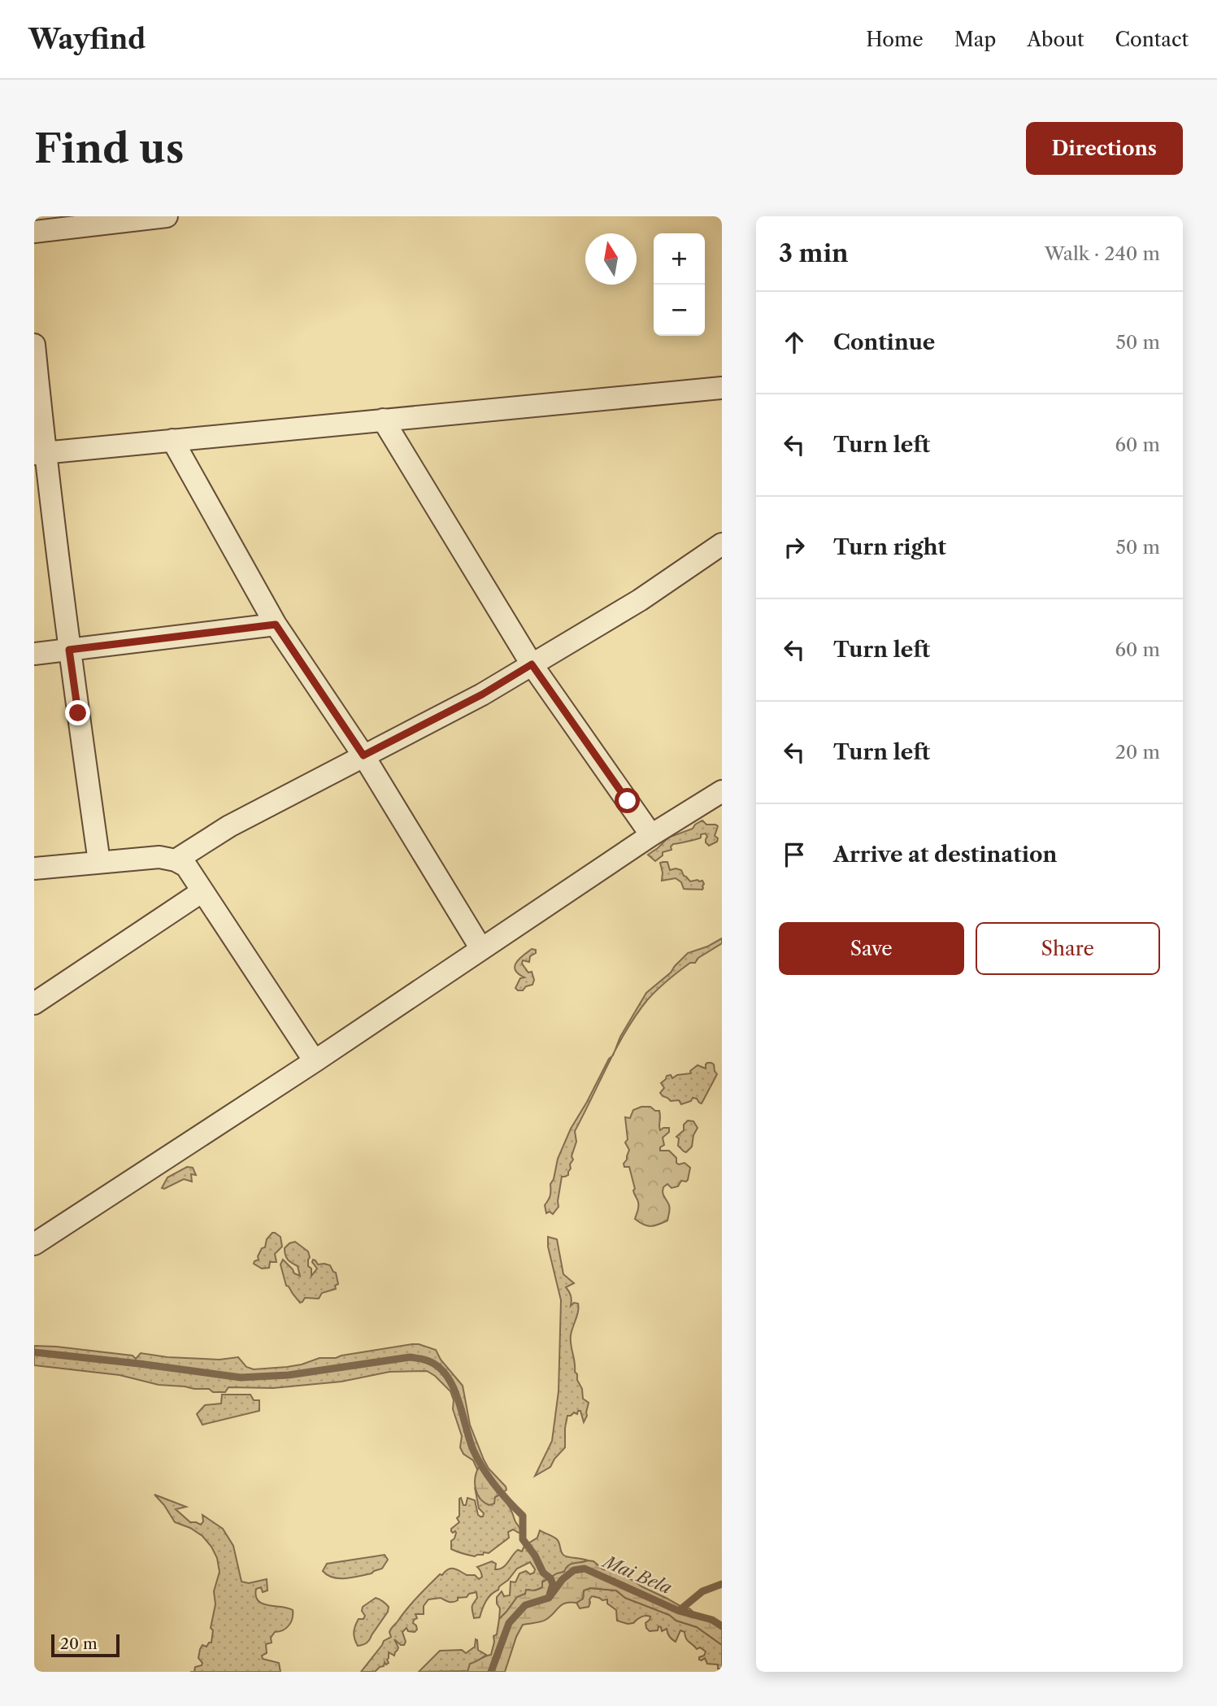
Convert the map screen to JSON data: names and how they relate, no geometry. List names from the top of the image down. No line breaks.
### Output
{"water":["Mai Bela"],"scale_bar":"20 m","north":"top","page":{"header":"Wayfind","nav":["Home","Map","About","Contact"],"buttons":["Directions",["Save","Share"]],"title":"Find us","heading":["3 min","Walk · 240 m"],"map_buttons":["+","−"],"list":[["Continue","50 m"],["Turn left","60 m"],["Turn right","50 m"],["Turn left","60 m"],["Turn left","20 m"],"Arrive at destination"],"scale":"20 m"}}
